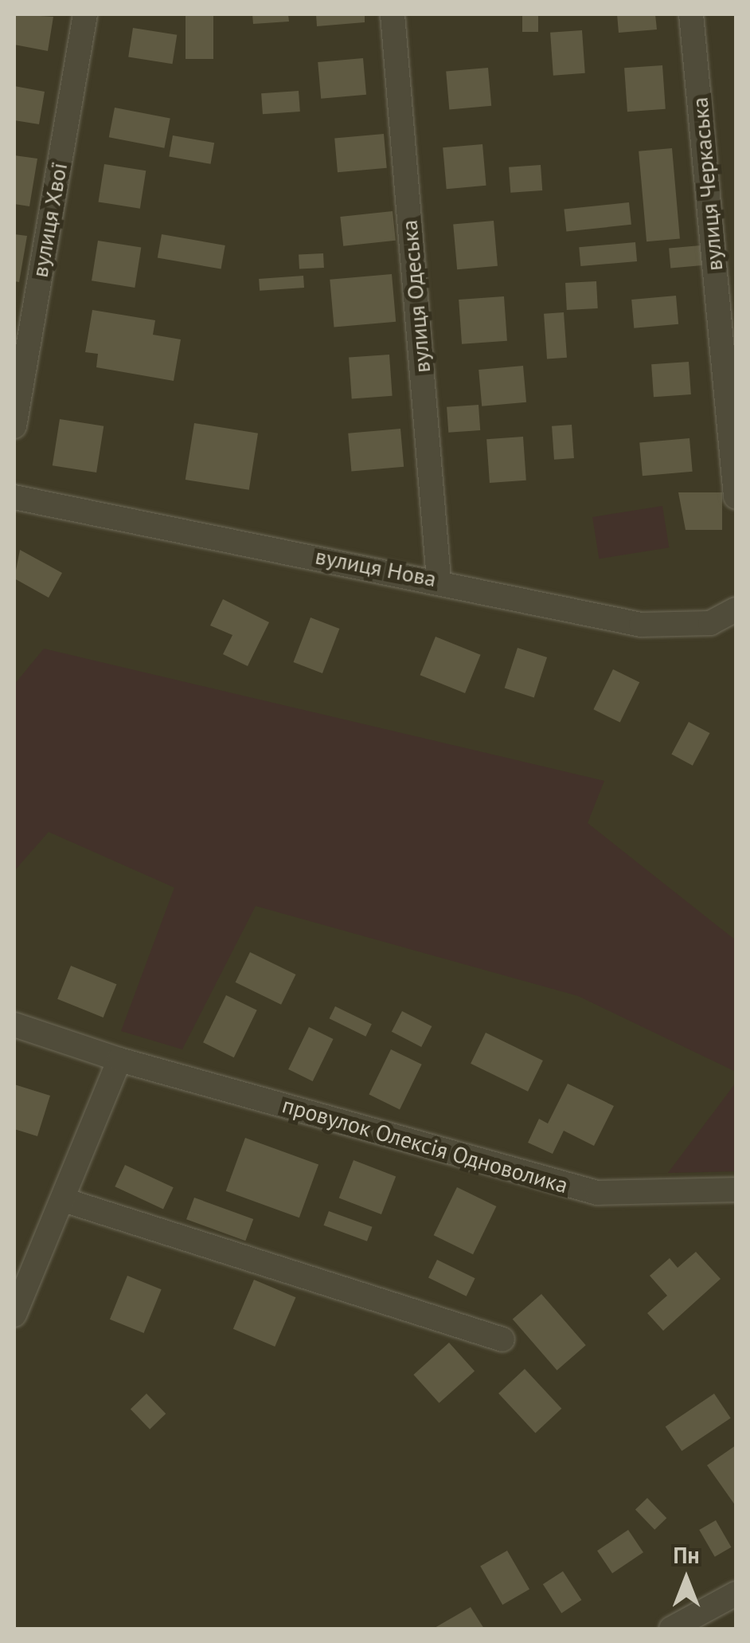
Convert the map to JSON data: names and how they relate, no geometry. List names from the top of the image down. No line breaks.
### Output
{"streets":{"street":["вулиця Черкаська","вулиця Хвої","вулиця Одеська","вулиця Нова","провулок Олексія Одноволика"]},"crossings":[["вулиця Одеська","вулиця Нова"]],"north":"top"}
